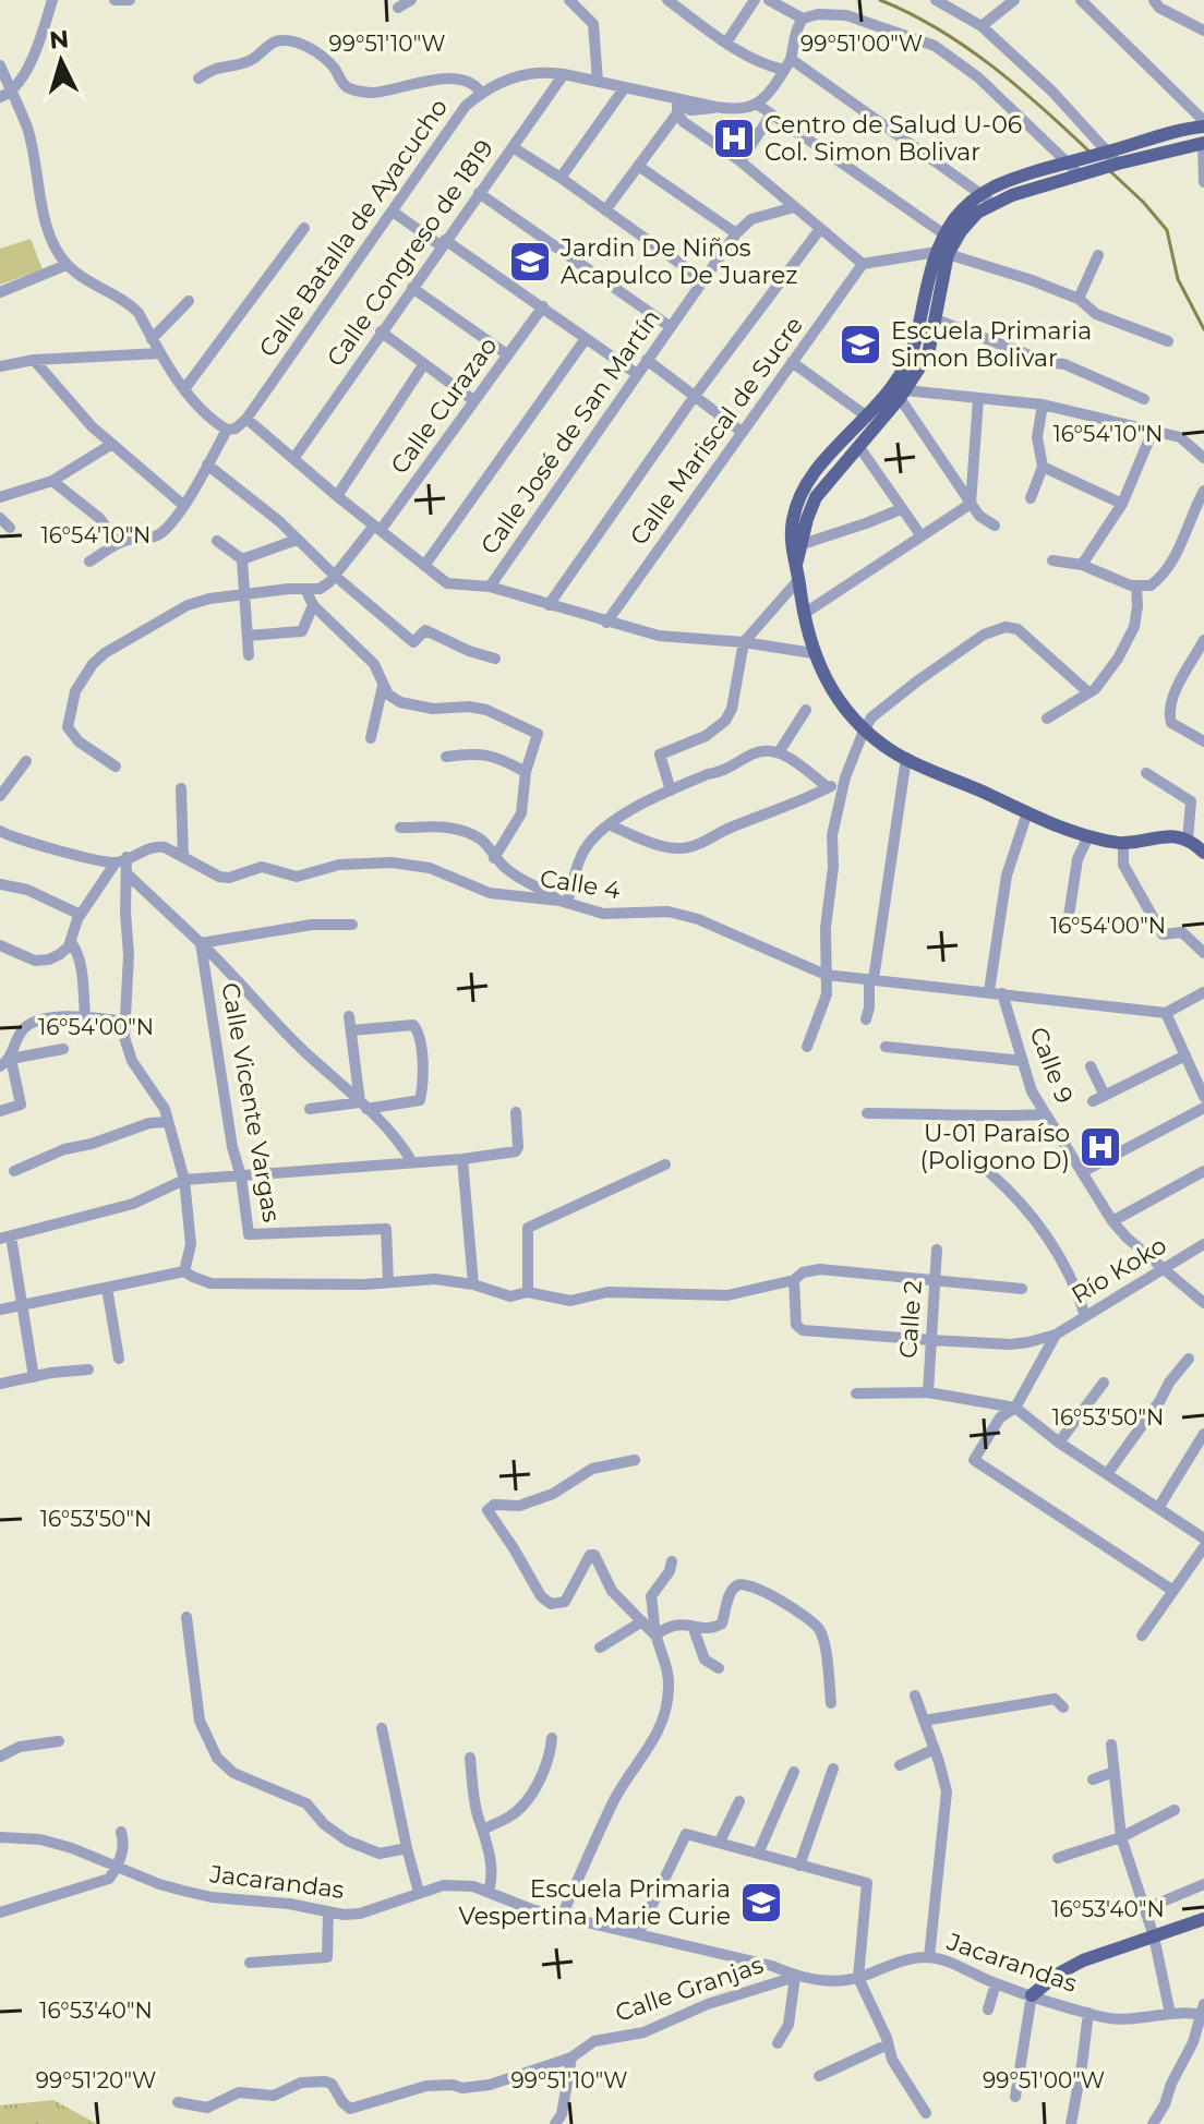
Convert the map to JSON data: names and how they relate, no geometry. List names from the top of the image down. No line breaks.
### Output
{"streets":{"street":["Calle Batalla de Ayacucho","Calle Congreso de 1819","Calle Curazao","Calle Mariscal de Sucre","Calle José de San Martín","Calle 4","Calle 9","Calle Vicente Vargas","Río Koko","Calle 2","Jacarandas","Calle Granjas"]},"crossings":[["Calle Batalla de Ayacucho","Calle Congreso de 1819"],["Calle 4","Calle 9"],["Calle 9","Río Koko"],["Jacarandas","Calle Granjas"]],"places":{"hospital":["Centro de Salud U-06 Col. Simon Bolivar","U-01 Paraíso (Poligono D)"],"school or university":["Jardin De Niños Acapulco De Juarez","Escuela Primaria Simon Bolivar","Escuela Primaria Vespertina Marie Curie"]},"north":"top","coordinates":["99°51'10\"W","99°51'00\"W","16°54'10\"N","16°54'00\"N","16°53'50\"N","16°53'40\"N","99°51'20\"W"]}
